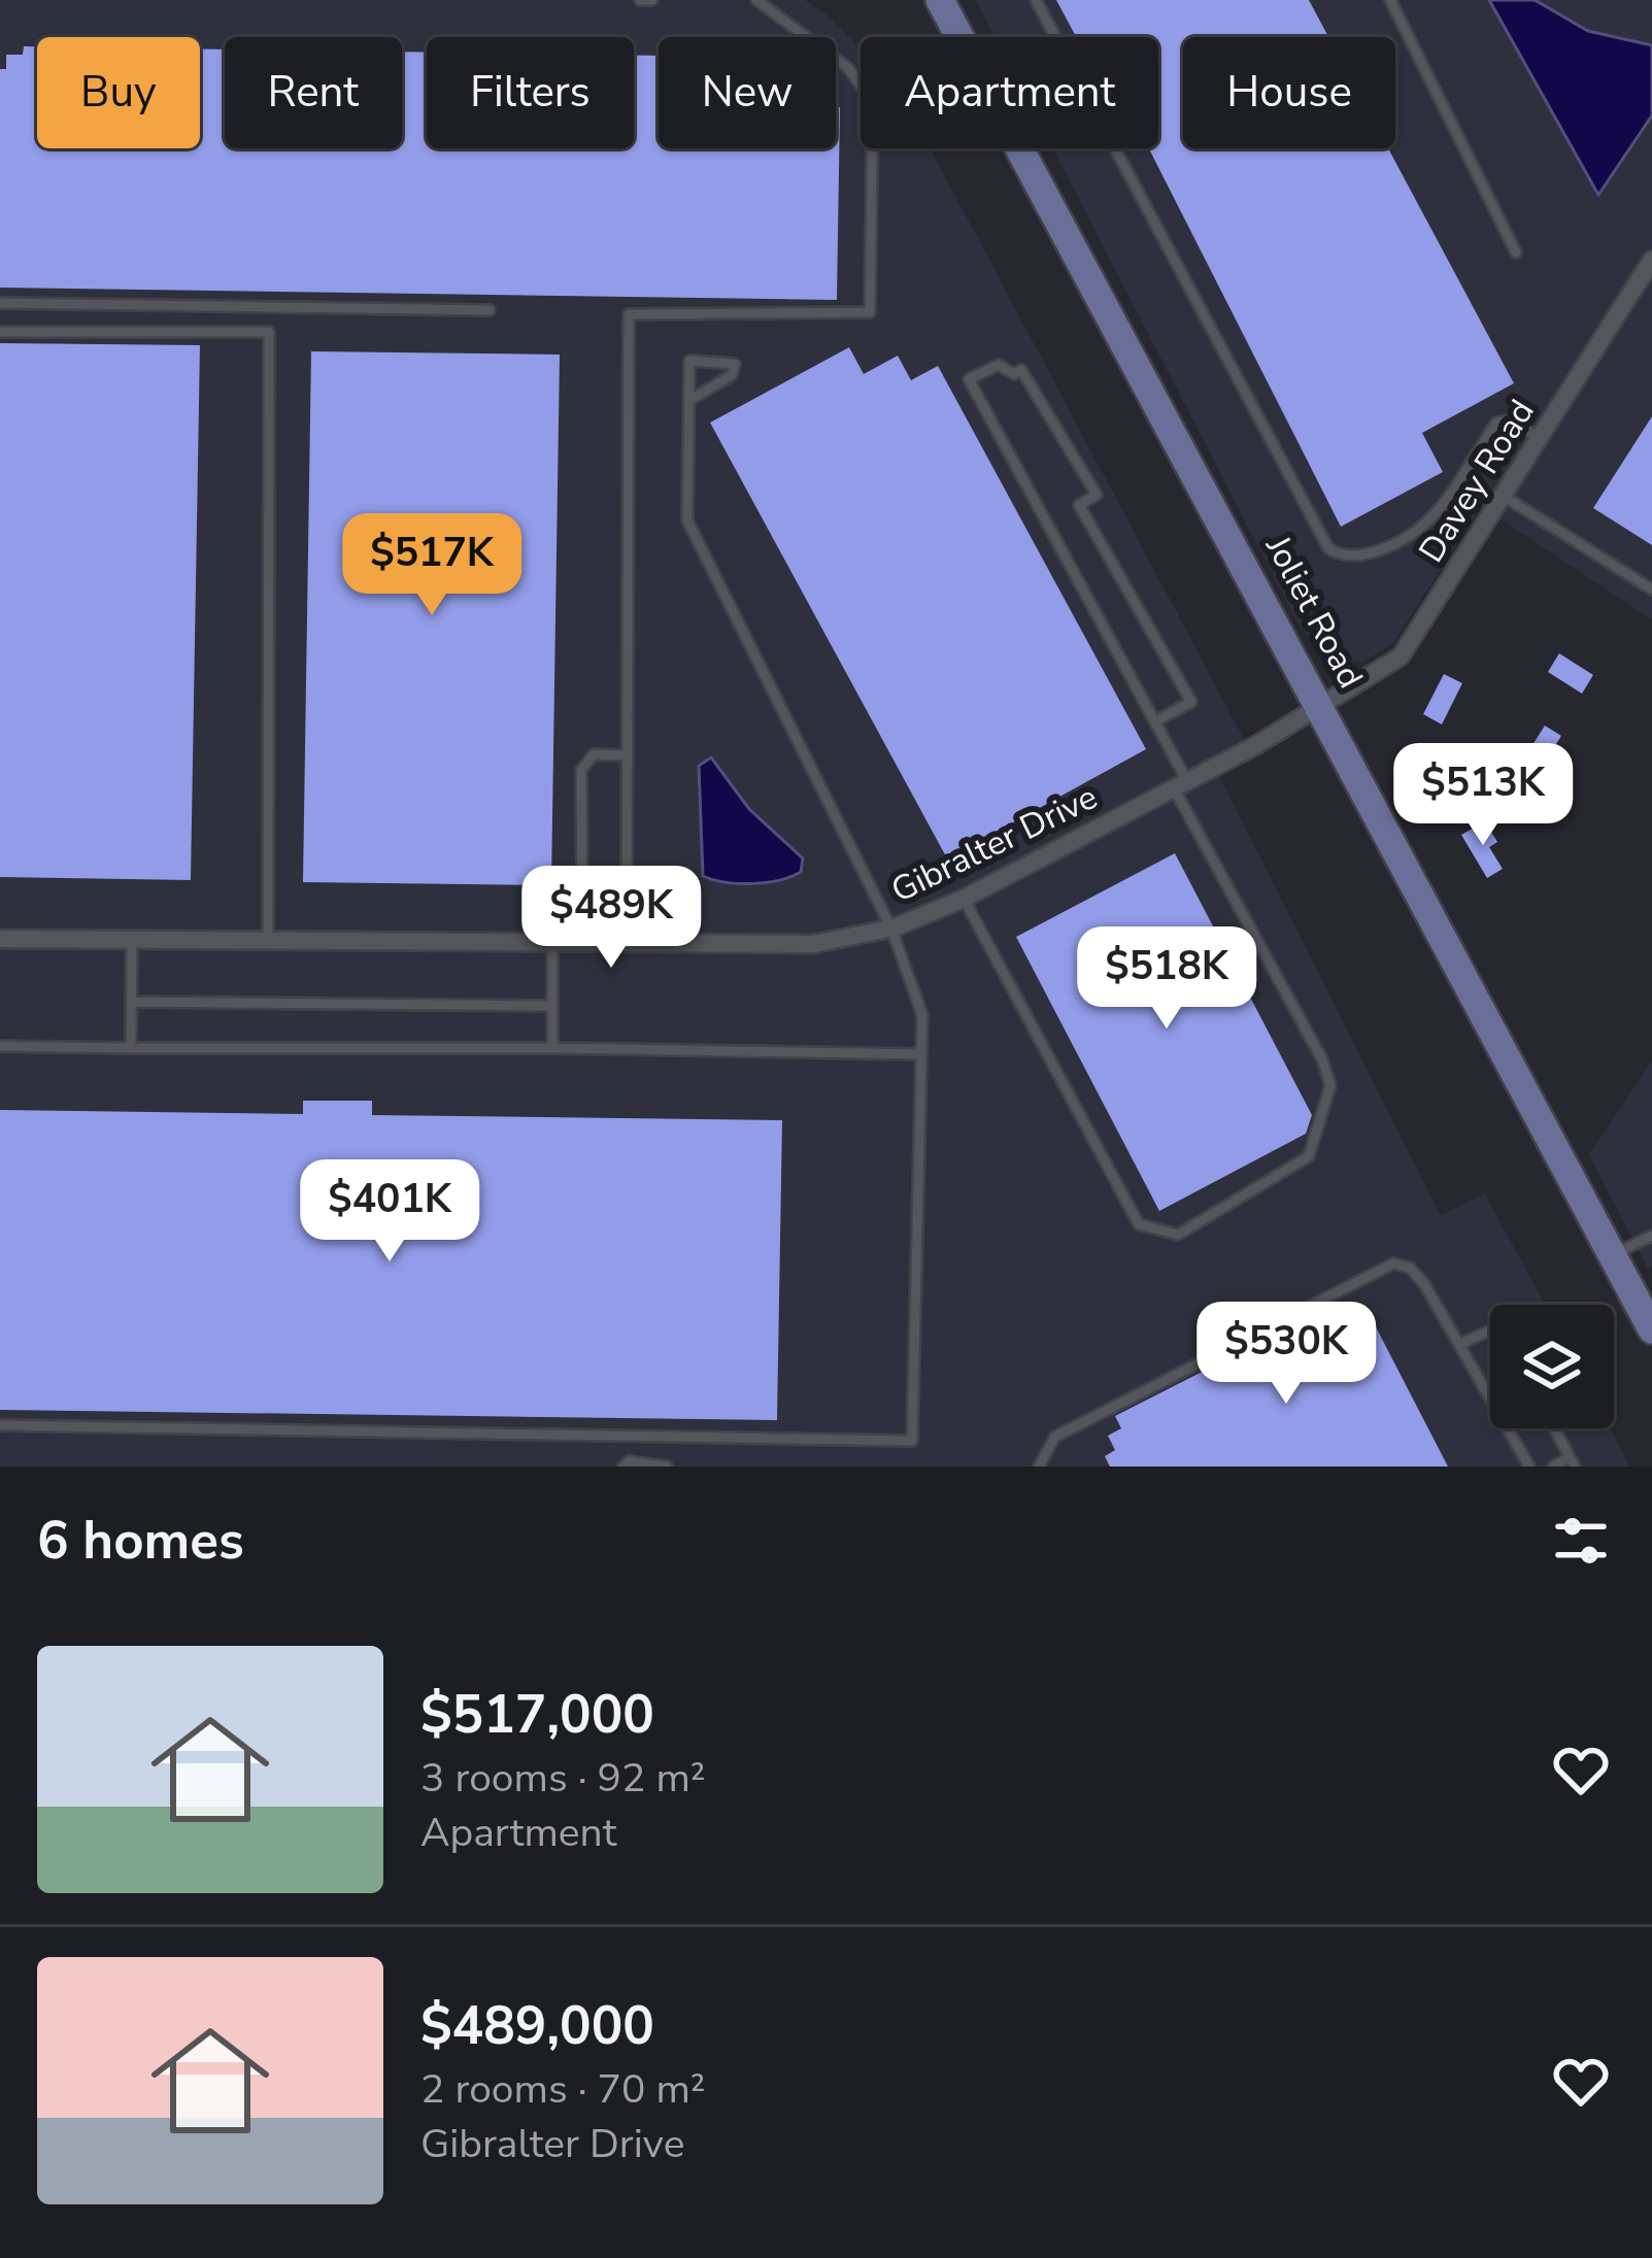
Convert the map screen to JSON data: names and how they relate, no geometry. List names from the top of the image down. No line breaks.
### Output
{"streets":{"main road":["Joliet Road"],"street":["Davey Road","Gibralter Drive"]},"crossings":[["Davey Road","Joliet Road"],["Davey Road","Gibralter Drive"],["Joliet Road","Gibralter Drive"]],"page":{"chip":["Buy","Rent","Filters","New","Apartment","House"],"price":["$517K","$513K","$489K","$518K","$401K","$530K"],"heading":"6 homes","list":[{"name":"$517,000","note":"3 rooms · 92 m² · Apartment"},{"name":"$489,000","note":"2 rooms · 70 m² · Gibralter Drive"}]}}
